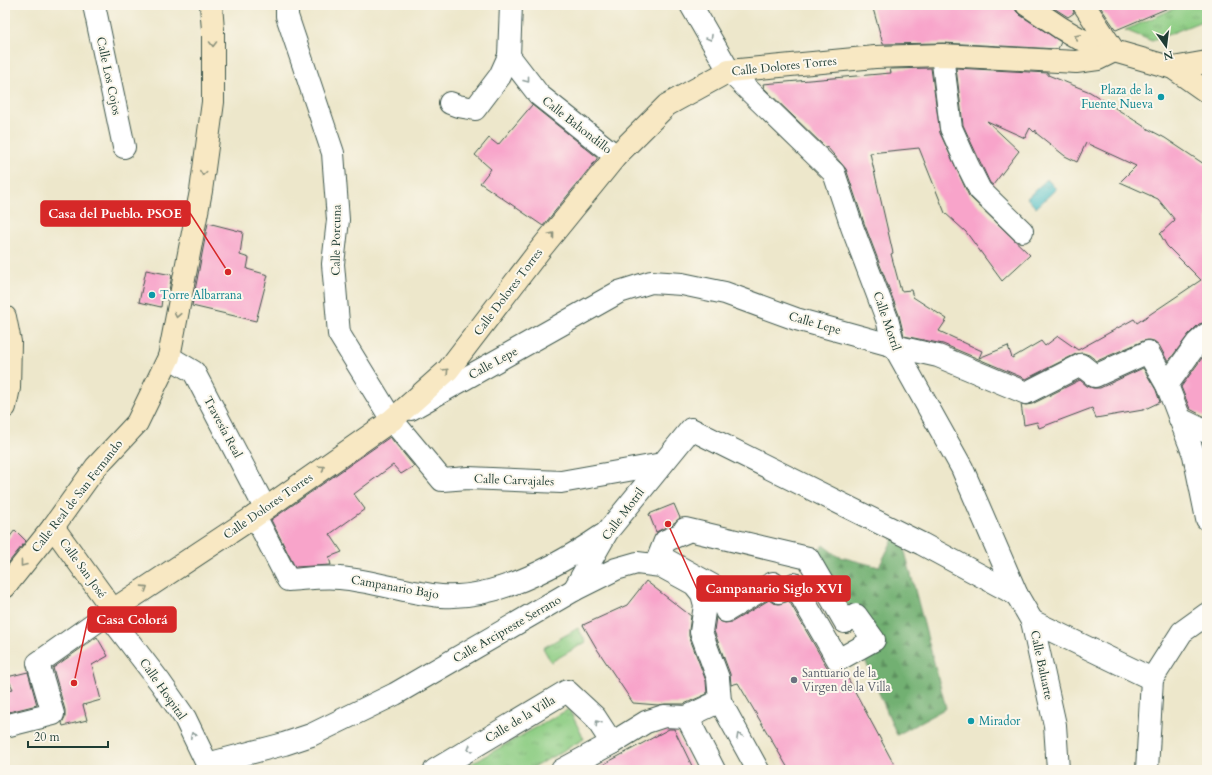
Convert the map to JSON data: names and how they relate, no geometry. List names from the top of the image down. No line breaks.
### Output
{"streets":{"street":["Calle Dolores Torres","Calle Los Cojos","Calle Bahondillo","Calle Porcuna","Calle Motril","Calle Lepe","Travesía Real","Calle Carvajales","Calle Real de San Fernando","Calle San José","Campanario Bajo","Calle Arcipreste Serrano","Calle Baluarte","Calle Hospital","Calle de la Villa"]},"crossings":[["Calle Dolores Torres","Calle Bahondillo"],["Calle Dolores Torres","Calle Porcuna"],["Calle Dolores Torres","Calle Motril"],["Calle Dolores Torres","Calle Lepe"],["Calle Dolores Torres","Travesía Real"],["Calle Dolores Torres","Calle Carvajales"],["Calle Dolores Torres","Calle San José"],["Calle Dolores Torres","Campanario Bajo"],["Calle Dolores Torres","Calle Hospital"],["Calle Porcuna","Calle Lepe"],["Calle Porcuna","Calle Carvajales"],["Calle Motril","Calle Lepe"],["Calle Motril","Calle Carvajales"],["Calle Motril","Campanario Bajo"],["Calle Motril","Calle Arcipreste Serrano"],["Calle Motril","Calle Baluarte"],["Calle Lepe","Calle Carvajales"],["Travesía Real","Calle Real de San Fernando"],["Travesía Real","Campanario Bajo"],["Calle Real de San Fernando","Calle San José"],["Calle San José","Calle Hospital"],["Calle Arcipreste Serrano","Calle Hospital"]],"one_way":["Calle Dolores Torres","Calle Bahondillo","Calle Real de San Fernando","Calle Hospital","Calle de la Villa"],"places":["Plaza de la Fuente Nueva","Casa del Pueblo. PSOE","Torre Albarrana","Campanario Siglo XVI","Santuario de la Virgen de la Villa","Casa Colorá","Mirador"],"scale_bar":"20 m","north":"bottom"}
